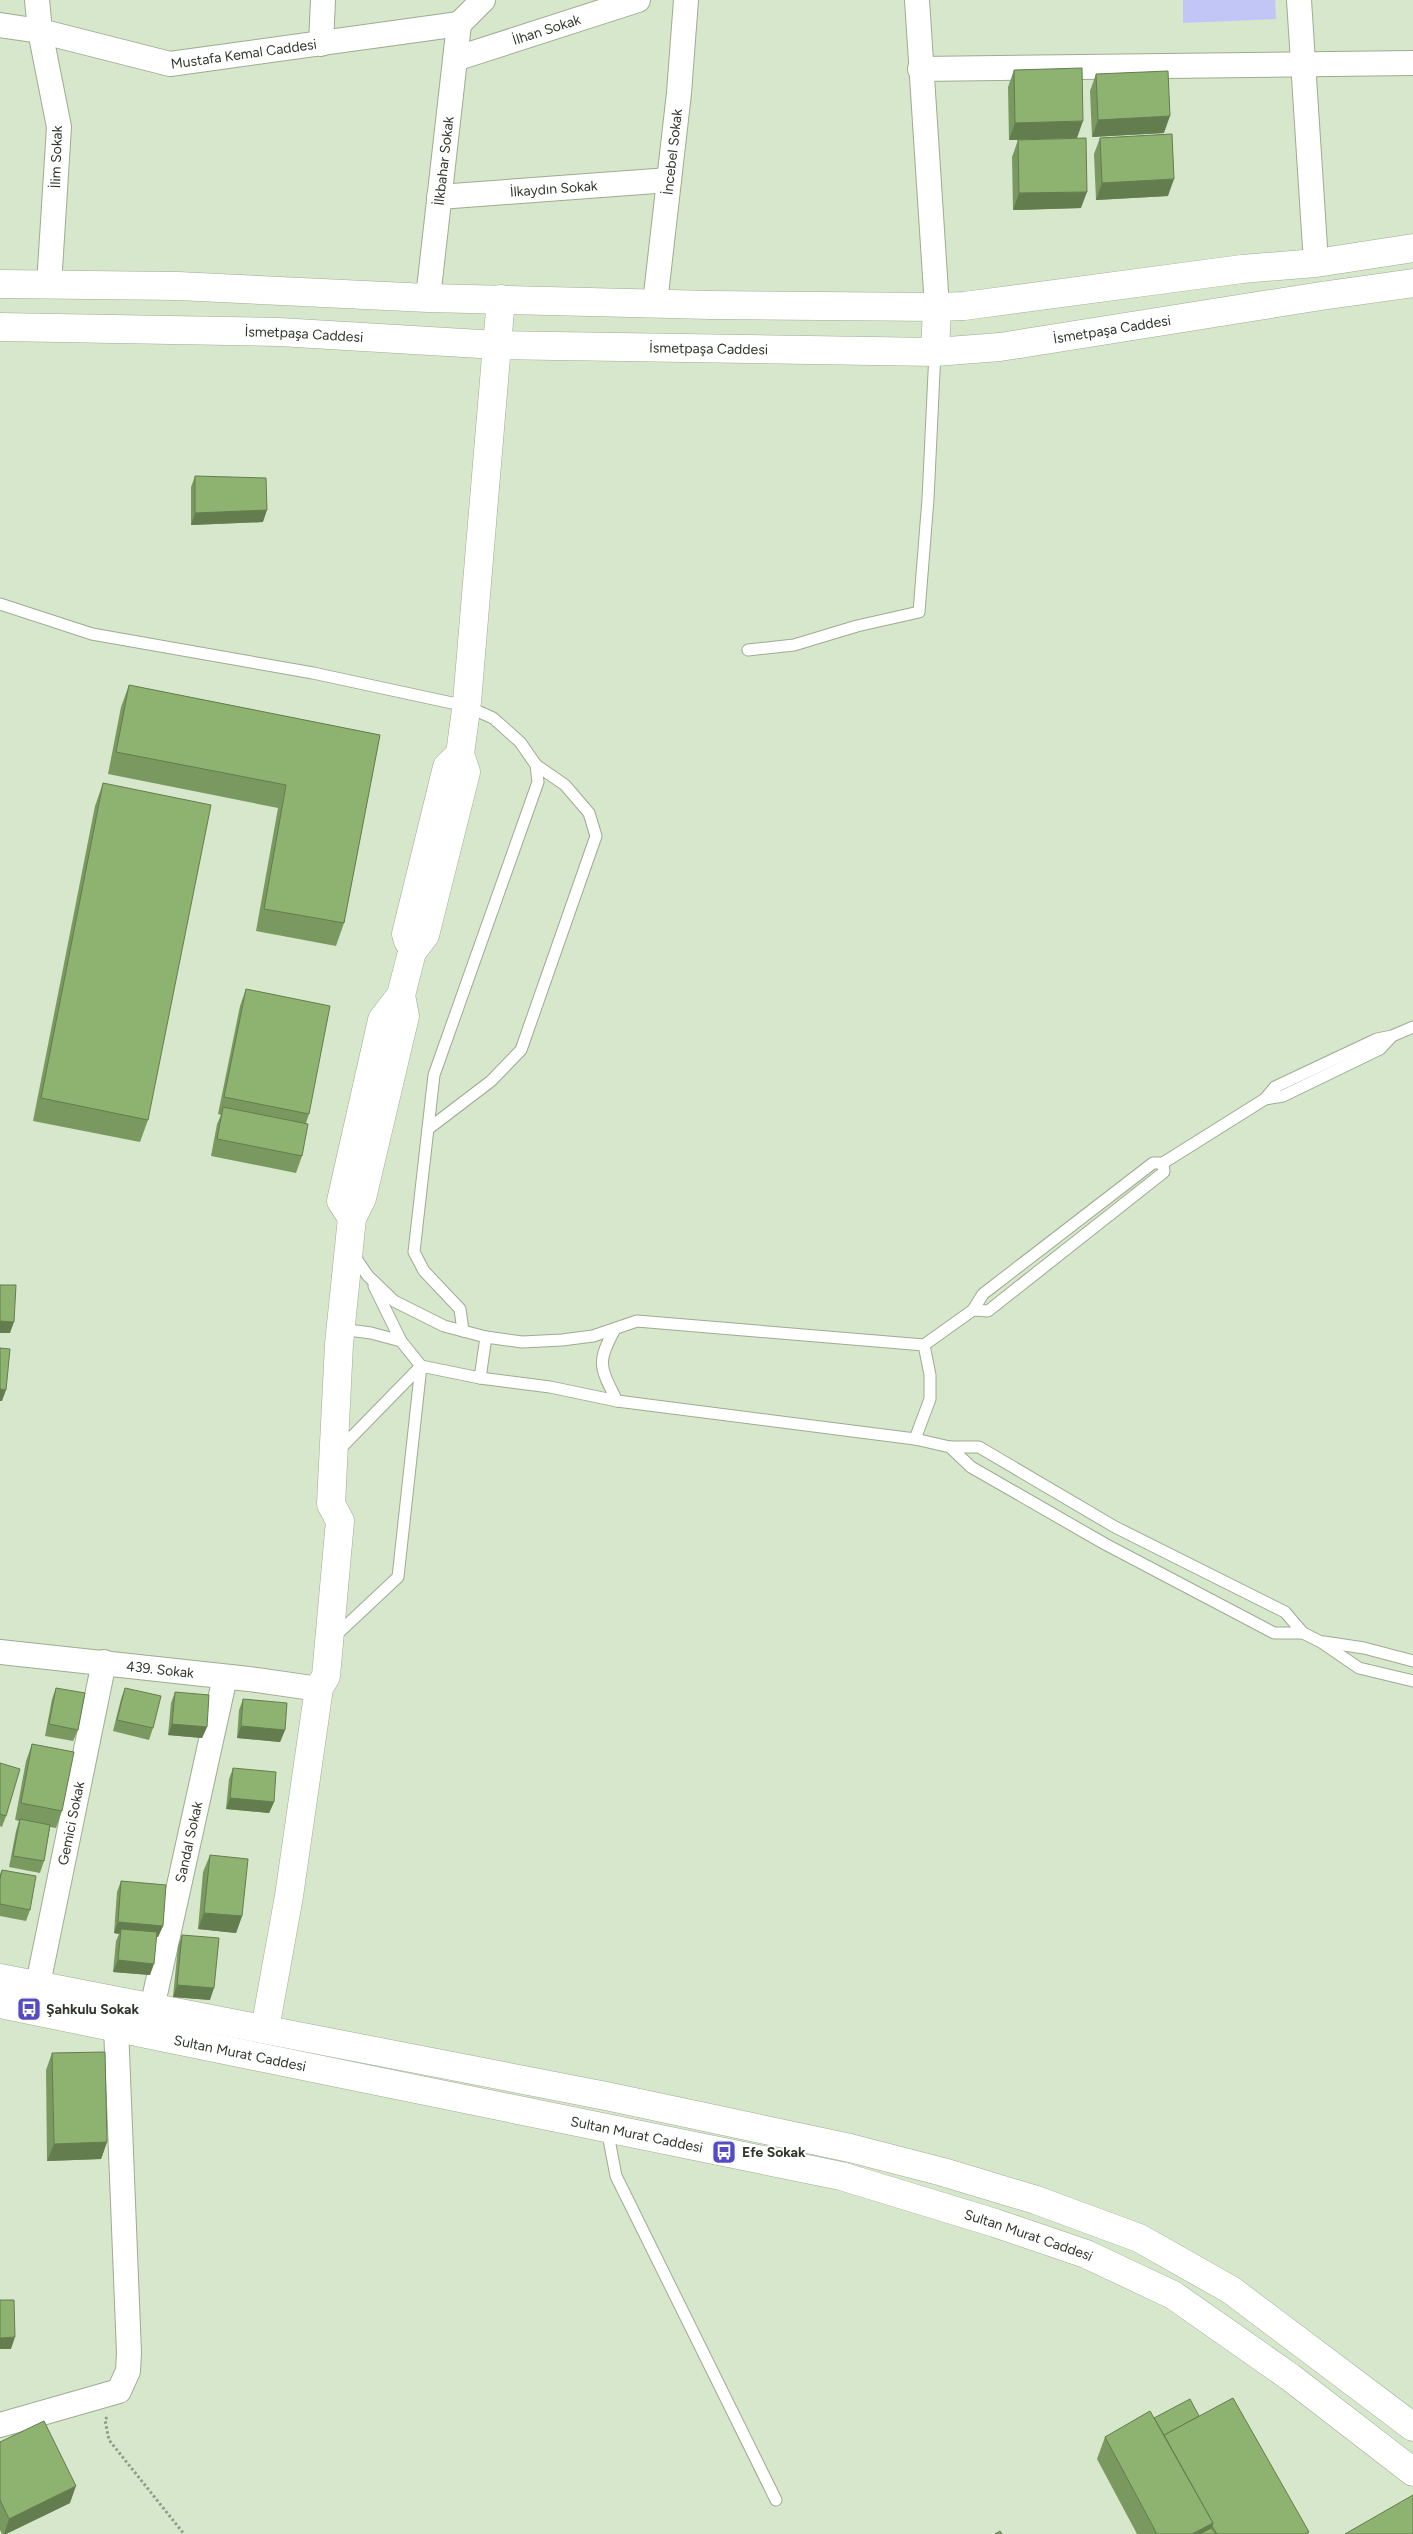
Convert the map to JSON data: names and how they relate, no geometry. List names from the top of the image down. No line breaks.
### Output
{"streets":{"main road":["İsmetpaşa Caddesi","Sultan Murat Caddesi"],"street":["İlhan Sokak","Mustafa Kemal Caddesi","İncebel Sokak","İlim Sokak","İlkbahar Sokak","İlkaydın Sokak","439. Sokak","Gemici Sokak","Sandal Sokak"]},"crossings":[["İlhan Sokak","İlkbahar Sokak"],["Mustafa Kemal Caddesi","İlim Sokak"],["Mustafa Kemal Caddesi","İlkbahar Sokak"],["İncebel Sokak","İlkaydın Sokak"],["İlkbahar Sokak","İlkaydın Sokak"],["439. Sokak","Gemici Sokak"],["439. Sokak","Sandal Sokak"],["Gemici Sokak","Sultan Murat Caddesi"],["Sandal Sokak","Sultan Murat Caddesi"]],"places":{"bus stop":["Şahkulu Sokak","Efe Sokak"]}}
